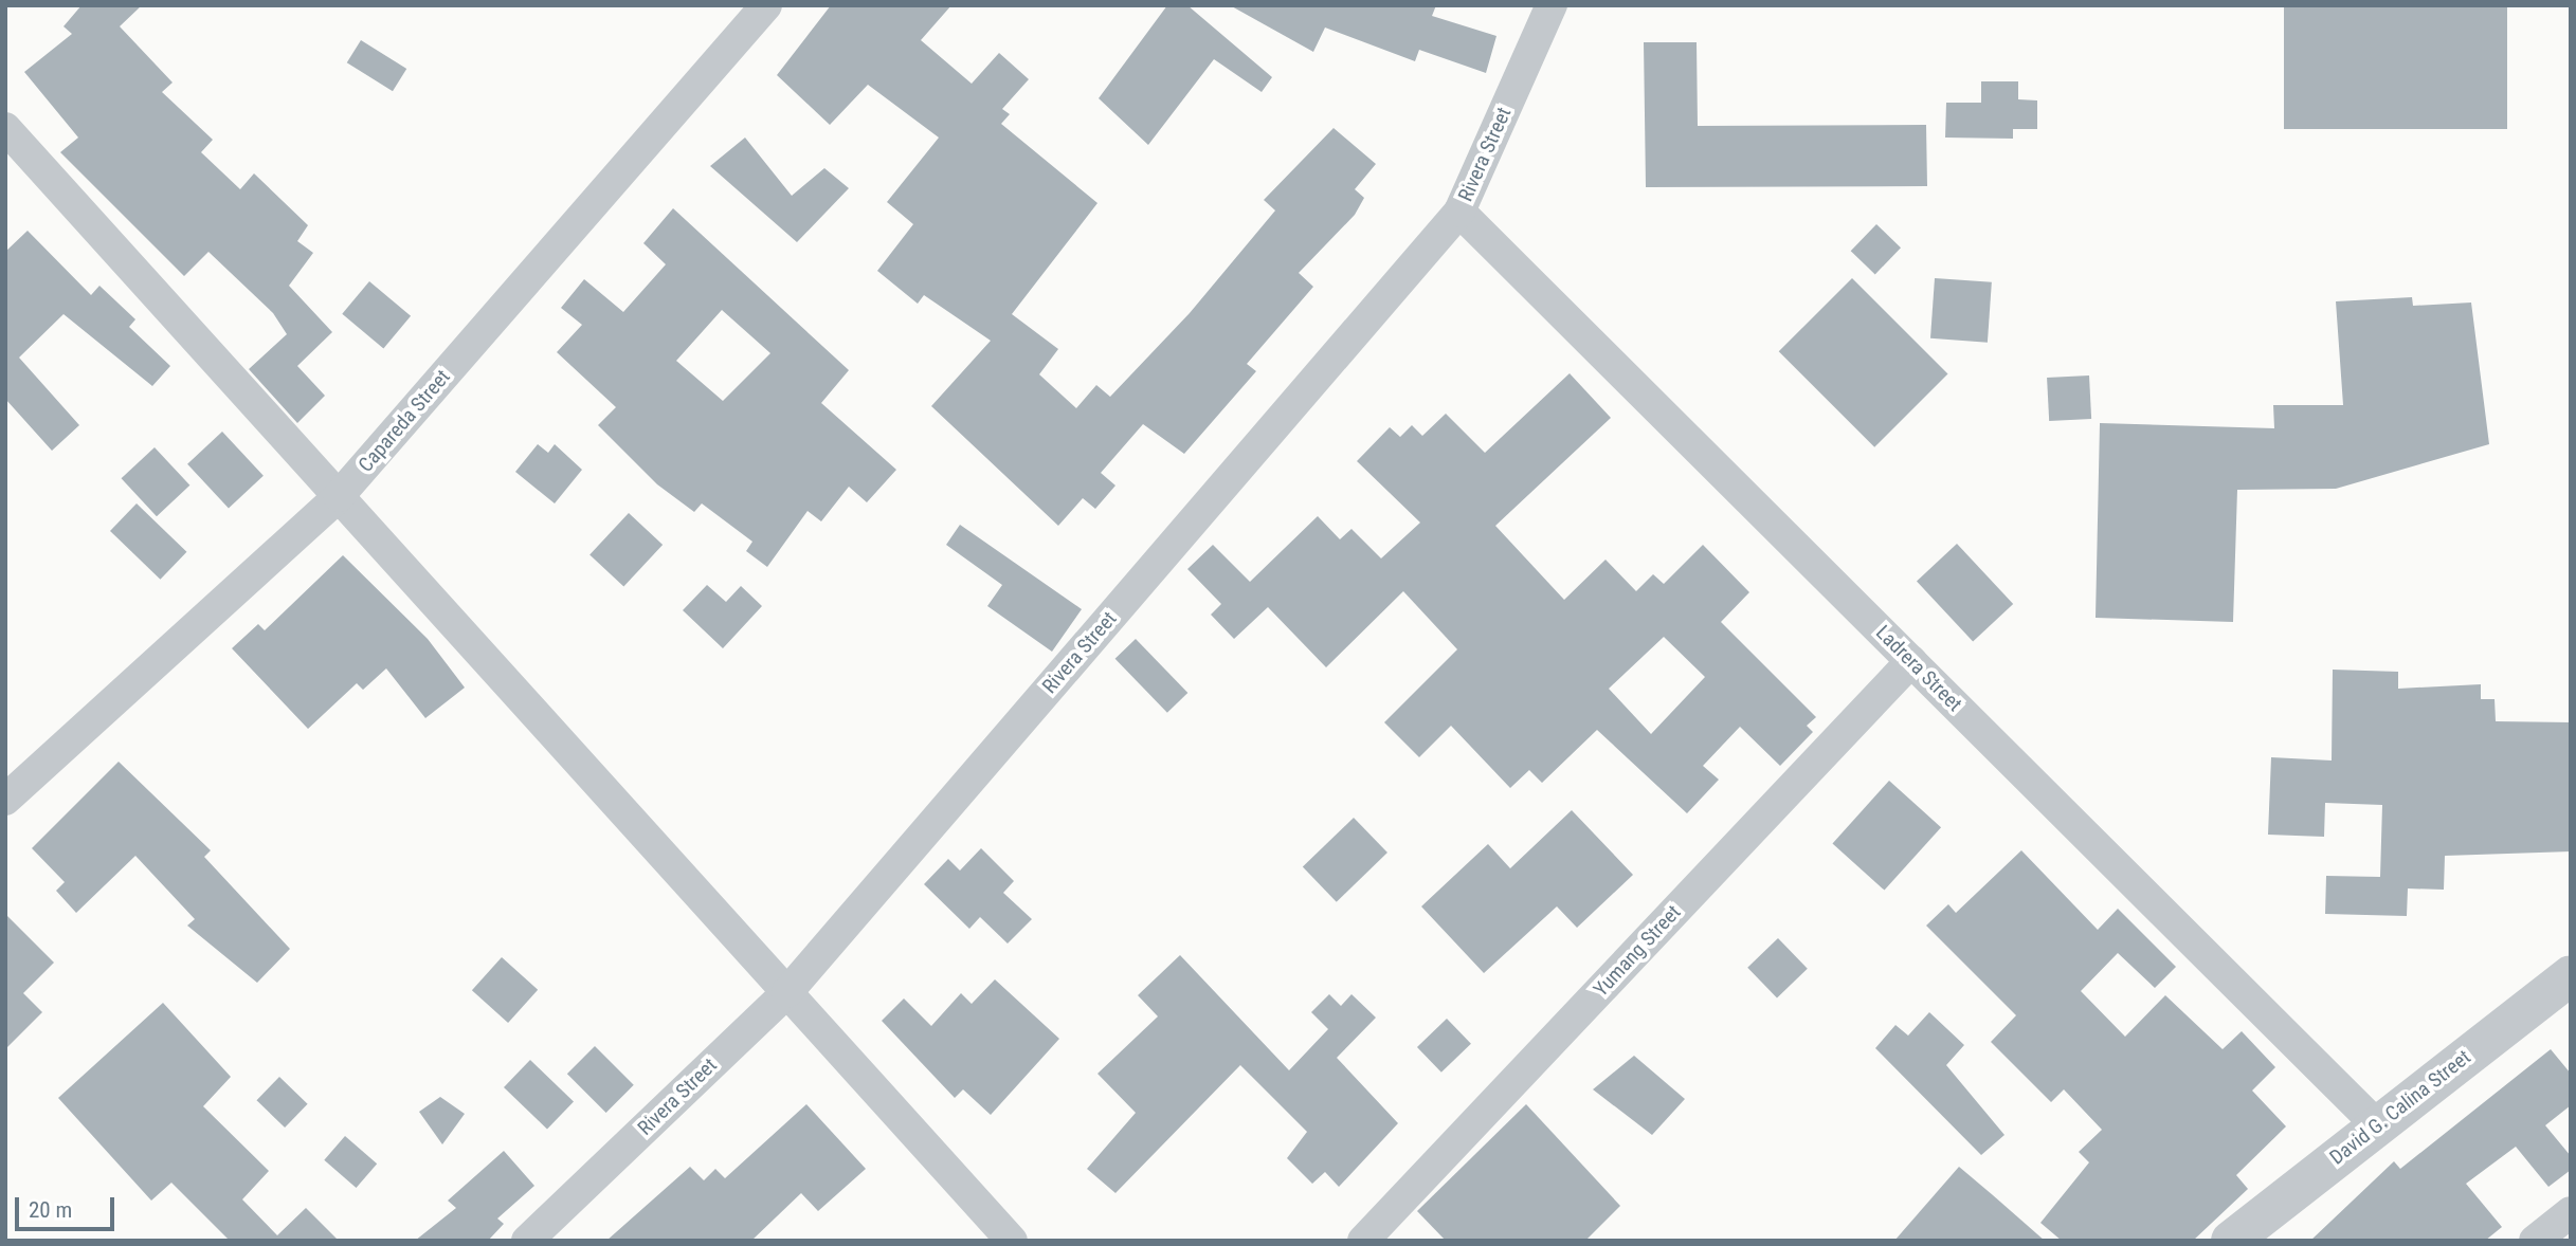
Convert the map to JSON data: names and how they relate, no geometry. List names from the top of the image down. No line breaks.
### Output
{"streets":{"street":["Rivera Street","Capareda Street","Ladrera Street","Yumang Street","David G. Calina Street"]},"crossings":[["Rivera Street","Ladrera Street"],["Ladrera Street","Yumang Street"],["Ladrera Street","David G. Calina Street"]],"scale_bar":"20 m"}
